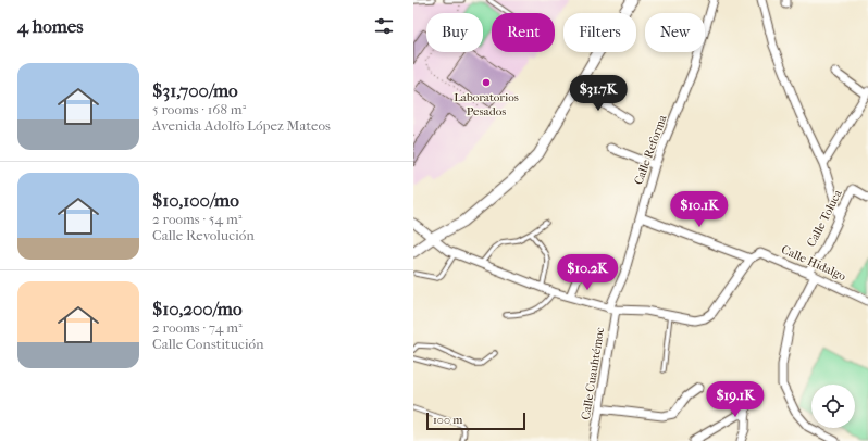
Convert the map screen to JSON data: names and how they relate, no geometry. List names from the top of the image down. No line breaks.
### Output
{"streets":{"street":["Calle Reforma","Calle Toluca","Calle Hidalgo","Calle Cuauhtémoc"]},"crossings":[["Calle Reforma","Calle Cuauhtémoc"],["Calle Toluca","Calle Hidalgo"]],"places":["Laboratorios Pesados"],"scale_bar":"100 m","page":{"heading":"4 homes","chip":["Buy","Rent","Filters","New"],"list":[{"name":"$31,700/mo","note":"5 rooms · 168 m² · Avenida Adolfo López Mateos"},{"name":"$10,100/mo","note":"2 rooms · 54 m² · Calle Revolución"},{"name":"$10,200/mo","note":"2 rooms · 74 m² · Calle Constitución"}],"price":["$31.7K","$10.1K","$10.2K","$19.1K"],"scale":"100 m"}}
